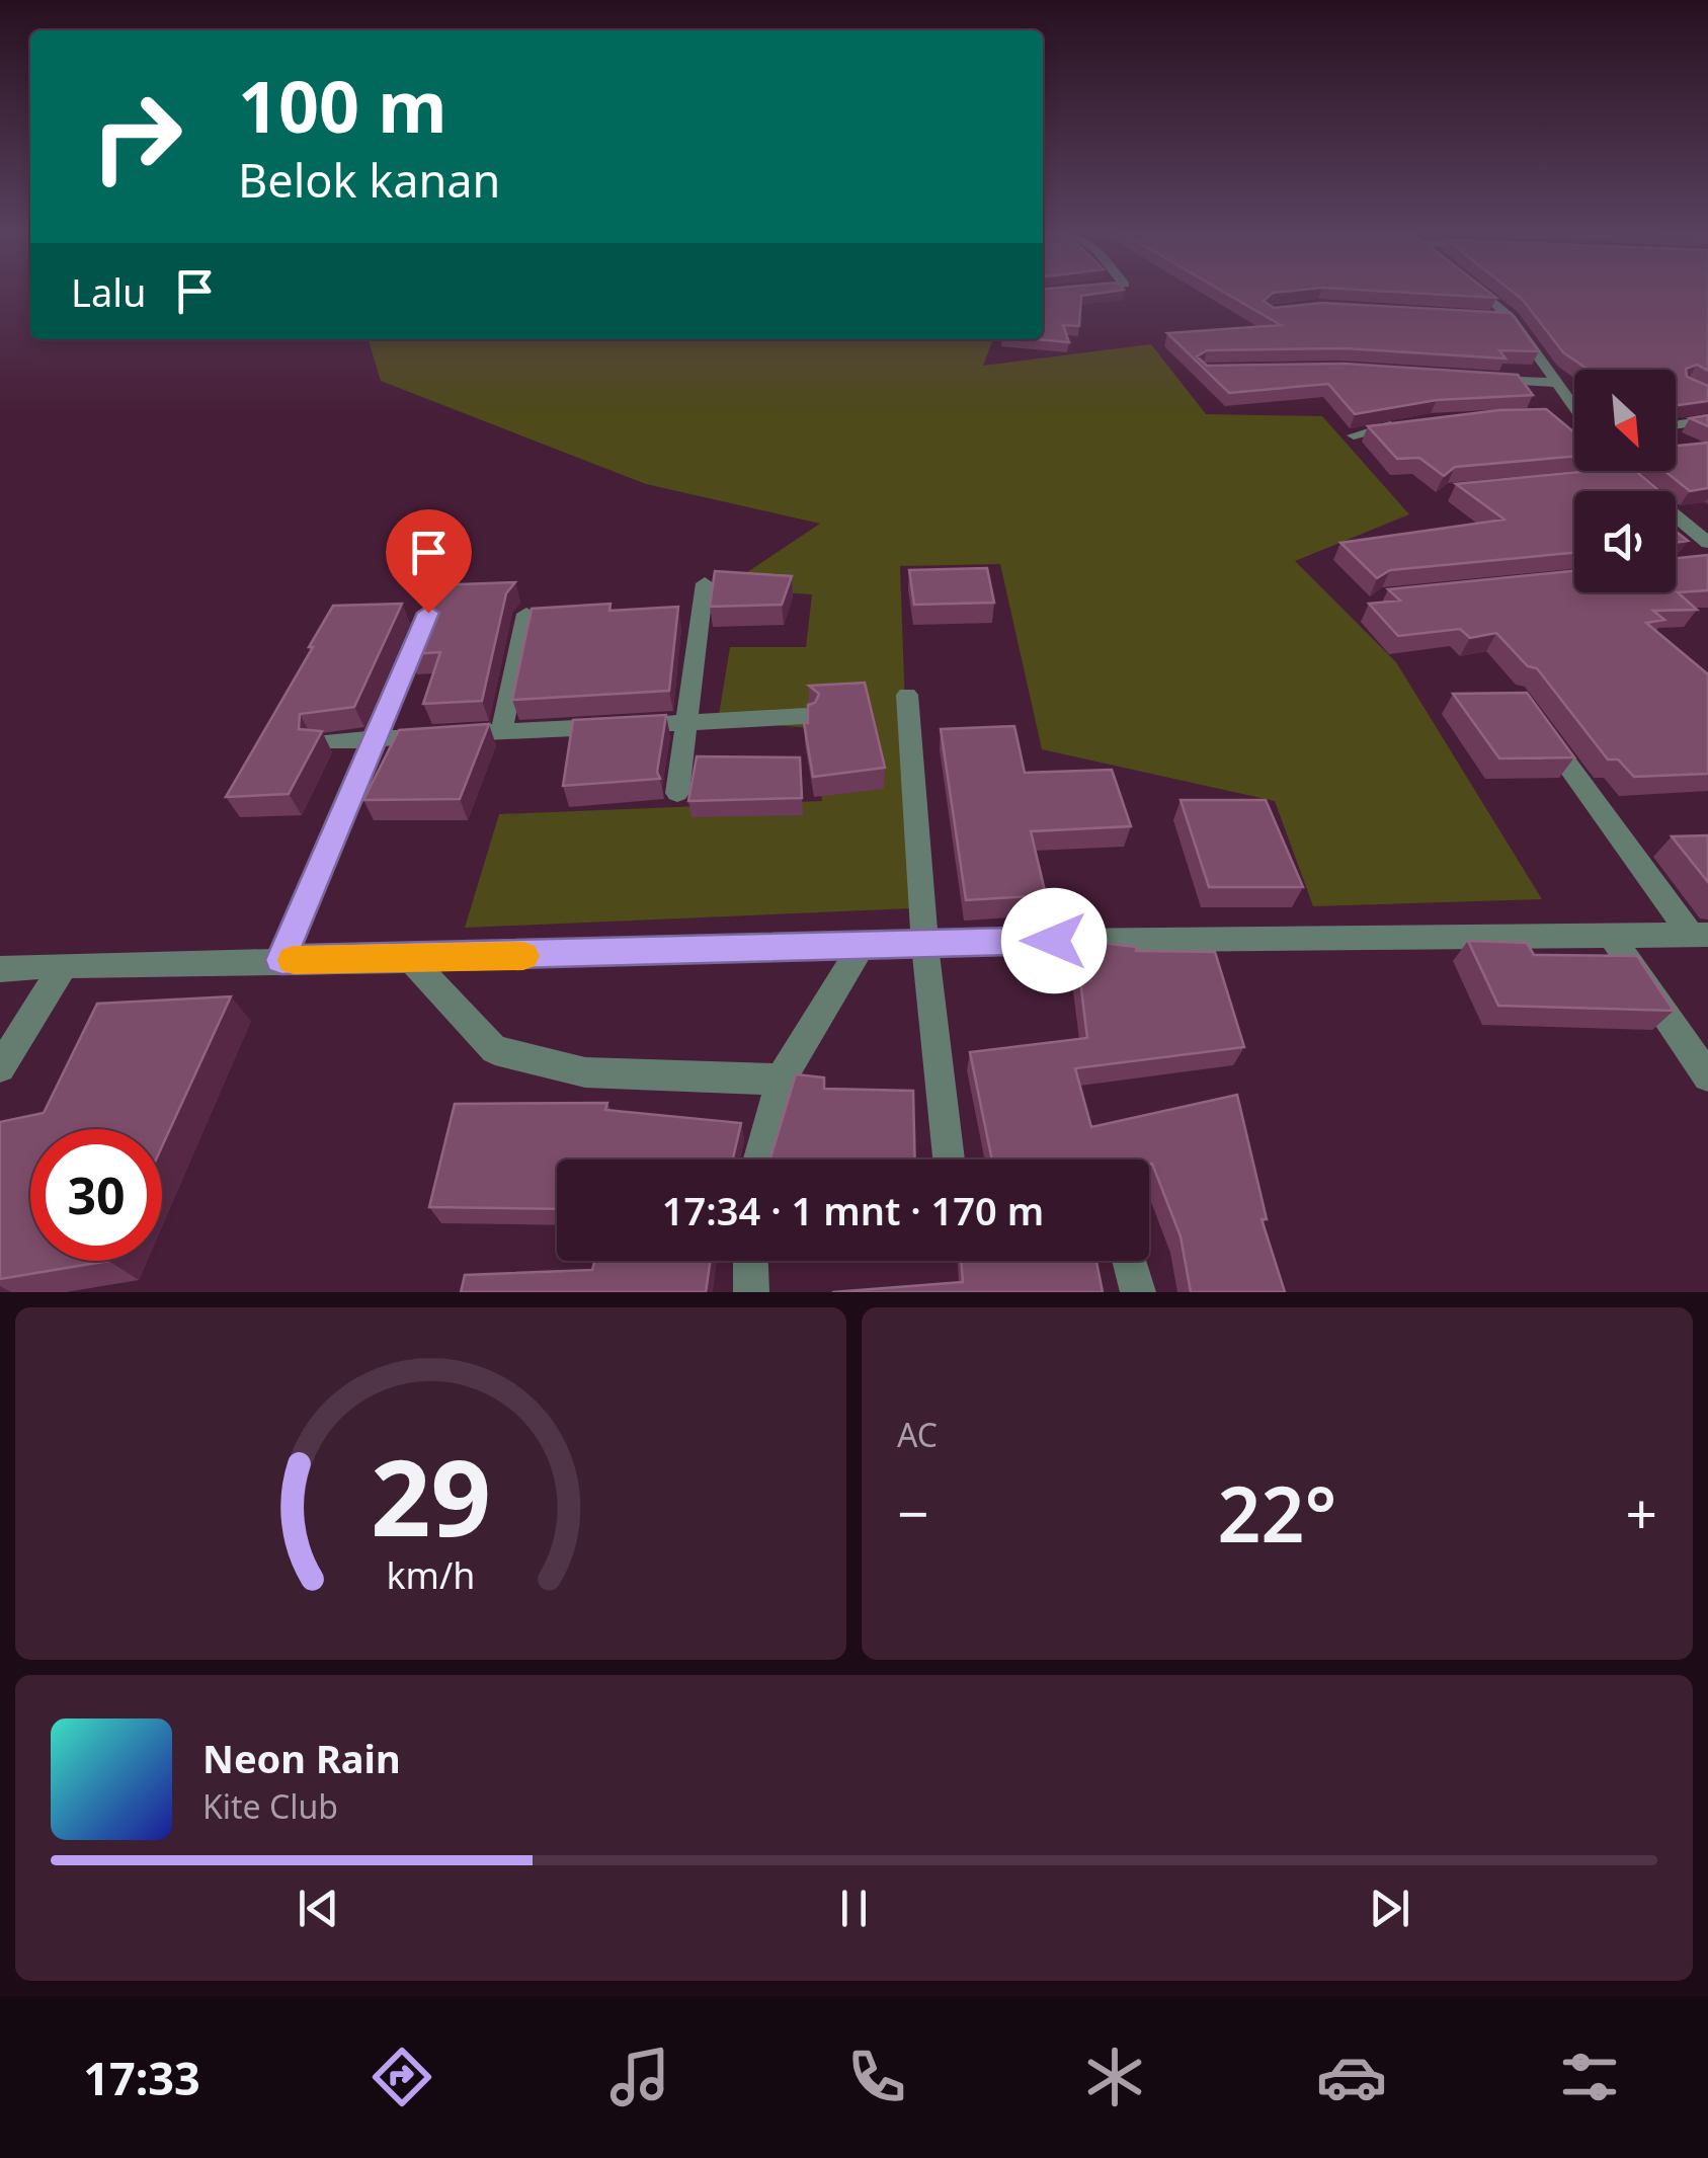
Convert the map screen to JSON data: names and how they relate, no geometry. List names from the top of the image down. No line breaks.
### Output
{"north":"bottom right","page":{"turn":["100 m","Belok kanan"],"then":"Lalu","limit":"30","trip":"17:34 · 1 mnt · 170 m","tile":"AC","heat":["−","22°","+"],"song":["Neon Rain","Kite Club"],"tabs":"17:33","gauge":["29","km/h"]}}
